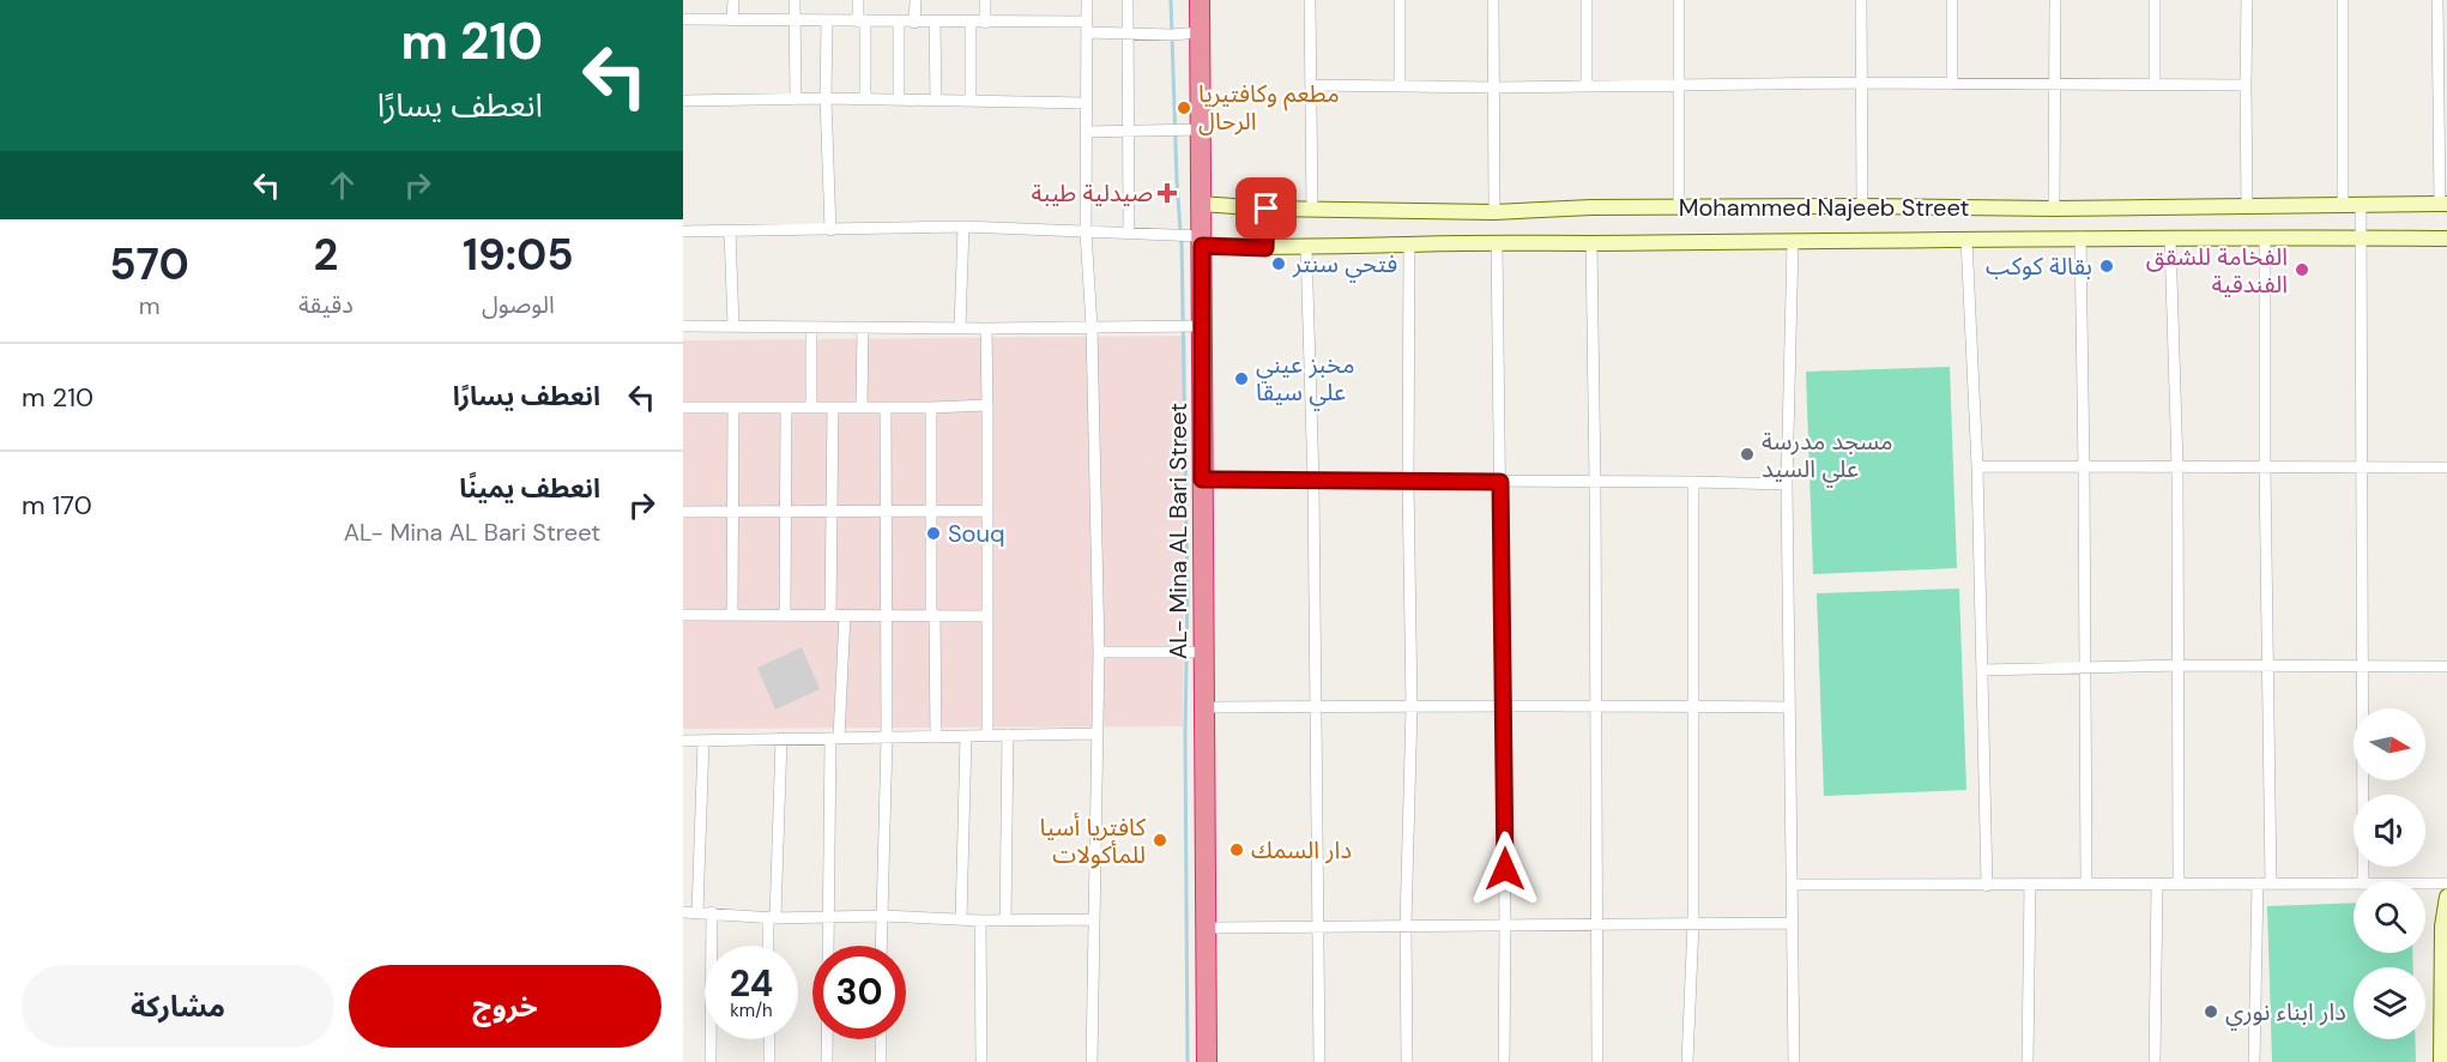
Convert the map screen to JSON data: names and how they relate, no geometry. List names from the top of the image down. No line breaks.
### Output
{"streets":{"highway":["AL- Mina AL Bari Street"],"main road":["Mohammed Najeeb Street"]},"crossings":[["Mohammed Najeeb Street","AL- Mina AL Bari Street"]],"places":{"other":["مطعم وكافتيريا الرحال","فتحي سنتر","بقالة كوكب","الفخامة للشقق الفندقية","مخبز عيني علي سيقا","مسجد مدرسة علي السيد","Souq","كافتريا أسيا للمأكولات","دار السمك","دار ابناء نوري"],"health":["صيدلية طيبة"]},"north":"right","page":{"turn":["210 m","انعطف يسارًا"],"eta":["19:05","الوصول","2","دقيقة","570","m"],"list":[{"name":"انعطف يسارًا","value":"210 m"},{"name":"انعطف يمينًا","note":"AL- Mina AL Bari Street","value":"170 m"}],"speed":"24 km/h","limit":"30","buttons":["خروج","مشاركة"]}}
